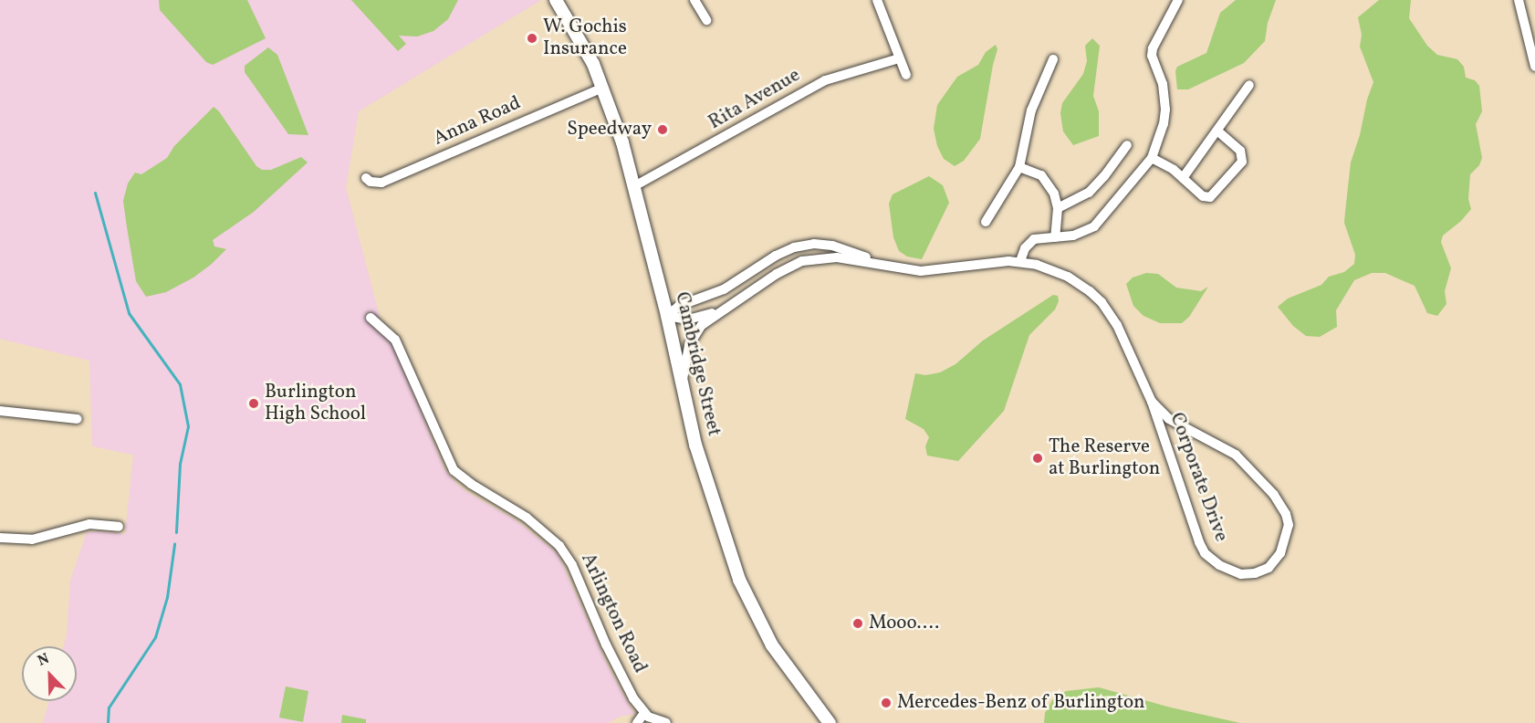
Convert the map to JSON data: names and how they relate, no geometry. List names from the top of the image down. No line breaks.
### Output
{"streets":{"main road":["Cambridge Street"],"street":["Rita Avenue","Anna Road","Corporate Drive","Arlington Road"]},"crossings":[["Rita Avenue","Cambridge Street"],["Anna Road","Cambridge Street"],["Cambridge Street","Corporate Drive"]],"places":["W. Gochis Insurance","Speedway","Burlington High School","The Reserve at Burlington","Mooo....","Mercedes-Benz of Burlington"],"north":"top left"}
